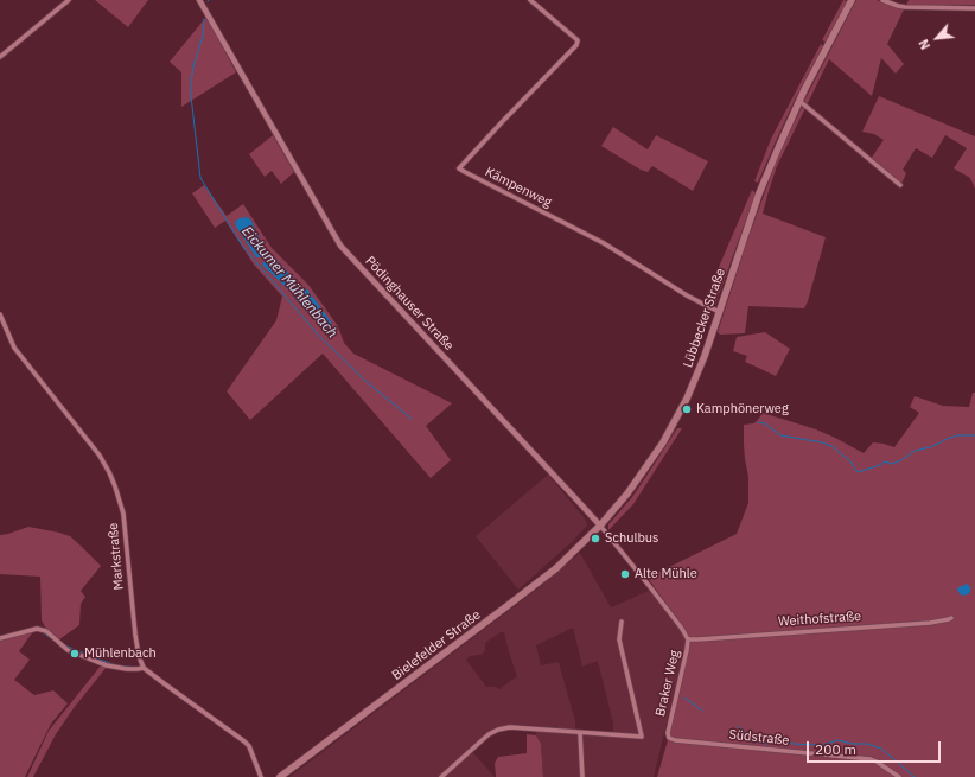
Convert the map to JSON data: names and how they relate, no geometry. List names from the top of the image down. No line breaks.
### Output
{"streets":{"main road":["Lübbecker Straße","Bielefelder Straße"],"street":["Kämpenweg","Pödinghauser Straße","Markstraße","Weithofstraße","Braker Weg","Südstraße"]},"crossings":[["Kämpenweg","Lübbecker Straße"],["Pödinghauser Straße","Lübbecker Straße"],["Pödinghauser Straße","Bielefelder Straße"],["Pödinghauser Straße","Braker Weg"],["Lübbecker Straße","Bielefelder Straße"],["Weithofstraße","Braker Weg"],["Braker Weg","Südstraße"]],"water":["Eickumer Mühlenbach"],"places":["Kamphönerweg","Schulbus","Alte Mühle","Mühlenbach"],"scale_bar":"200 m","north":"bottom left"}
